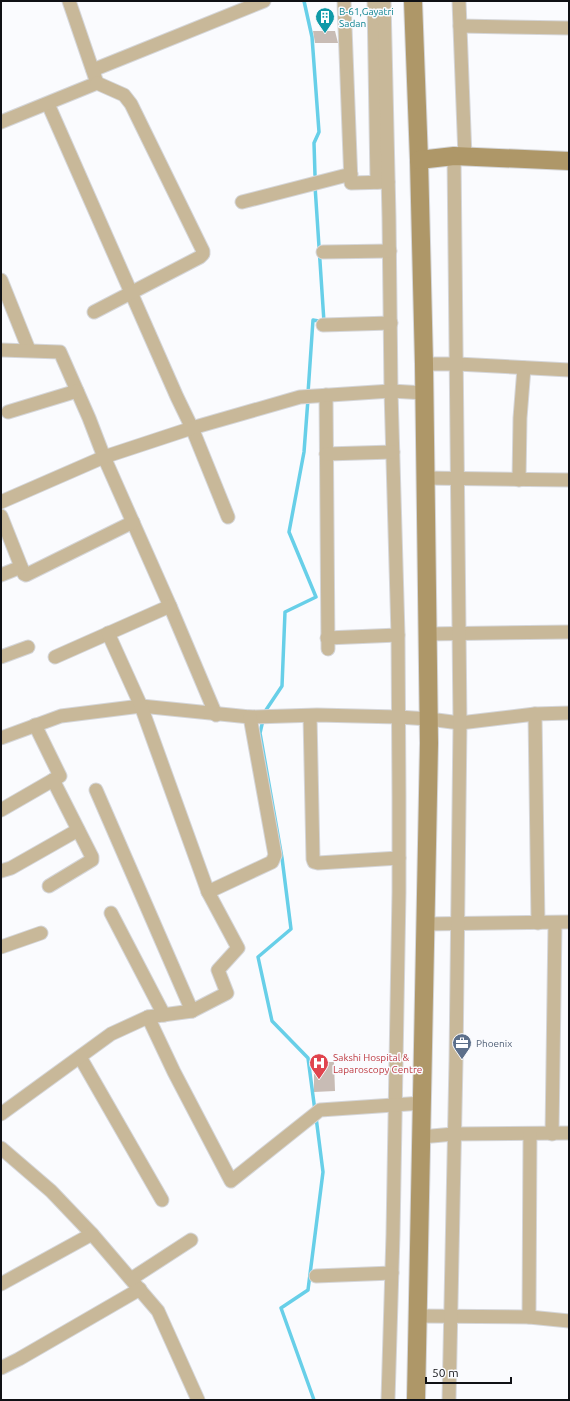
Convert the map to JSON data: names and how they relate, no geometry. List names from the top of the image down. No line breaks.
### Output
{"places":{"building":["B-61,Gayatri Sadan"],"office":["Phoenix"],"hospital":["Sakshi Hospital & Laparoscopy Centre"]},"scale_bar":"50 m"}
